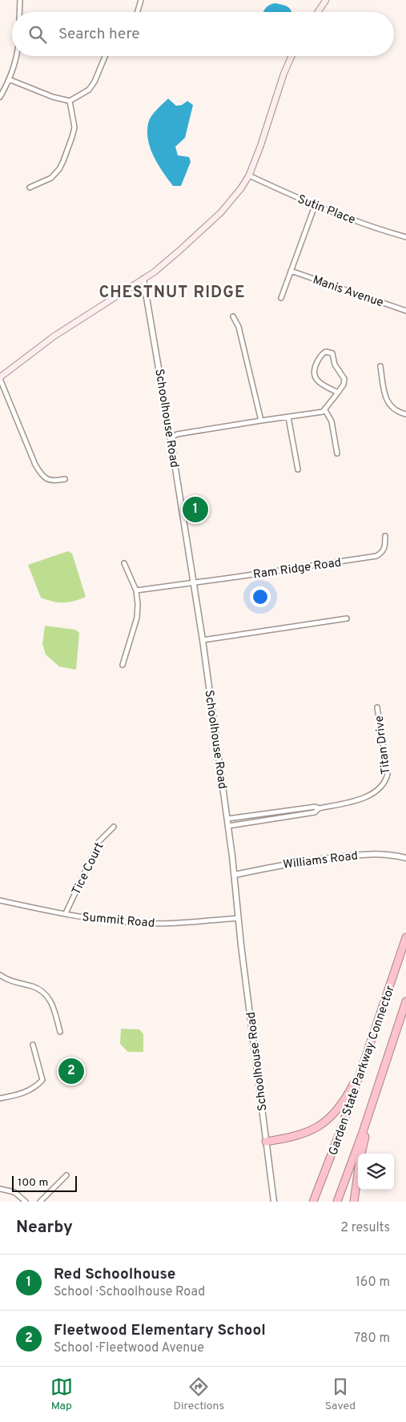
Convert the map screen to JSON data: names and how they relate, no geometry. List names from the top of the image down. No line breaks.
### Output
{"streets":{"highway":["Garden State Parkway Connector"],"street":["Sutin Place","Manis Avenue","Schoolhouse Road","Ram Ridge Road","Titan Drive","Williams Road","Tice Court","Summit Road"]},"crossings":[["Schoolhouse Road","Ram Ridge Road"],["Schoolhouse Road","Titan Drive"],["Schoolhouse Road","Williams Road"],["Schoolhouse Road","Summit Road"],["Tice Court","Summit Road"]],"districts":["CHESTNUT RIDGE"],"scale_bar":"100 m","page":{"search":"Search here","pins":["1","2"],"scale":"100 m","heading":["Nearby","2 results"],"list":[{"mark":"1","name":"Red Schoolhouse","note":"School · Schoolhouse Road","value":"160 m"},{"mark":"2","name":"Fleetwood Elementary School","note":"School · Fleetwood Avenue","value":"780 m"}],"nav":["Map","Directions","Saved"]}}
